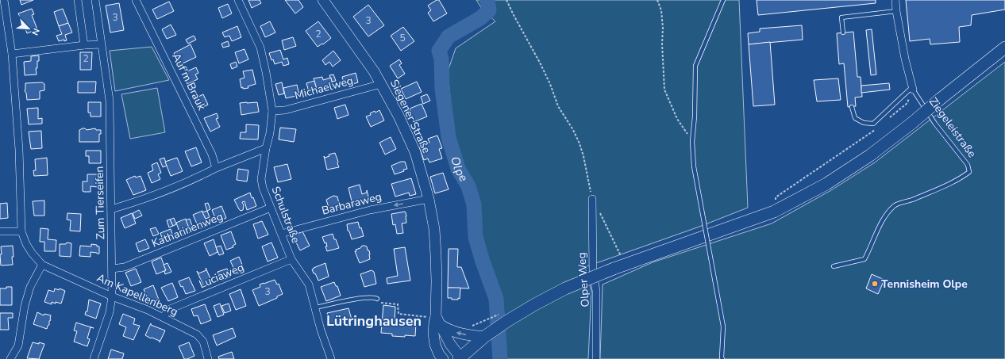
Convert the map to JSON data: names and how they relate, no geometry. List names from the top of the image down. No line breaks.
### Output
{"streets":{"street":["Auf'm Brauk","Michaelweg","Siegener Straße","Ziegeleistraße","Zum Tierseifen","Barbaraweg","Schulstraße","Katharinenweg","Luciaweg","Olper Weg","Am Kapellenberg"]},"crossings":[["Michaelweg","Siegener Straße"],["Michaelweg","Schulstraße"],["Siegener Straße","Barbaraweg"],["Zum Tierseifen","Katharinenweg"],["Zum Tierseifen","Am Kapellenberg"],["Barbaraweg","Schulstraße"],["Schulstraße","Katharinenweg"],["Schulstraße","Luciaweg"],["Luciaweg","Am Kapellenberg"]],"one_way":["Barbaraweg"],"districts":["Lütringhausen"],"water":["Olpe"],"places":["Tennisheim Olpe"],"house_numbers":["3","3","2","5","2","3"],"north":"bottom right"}
